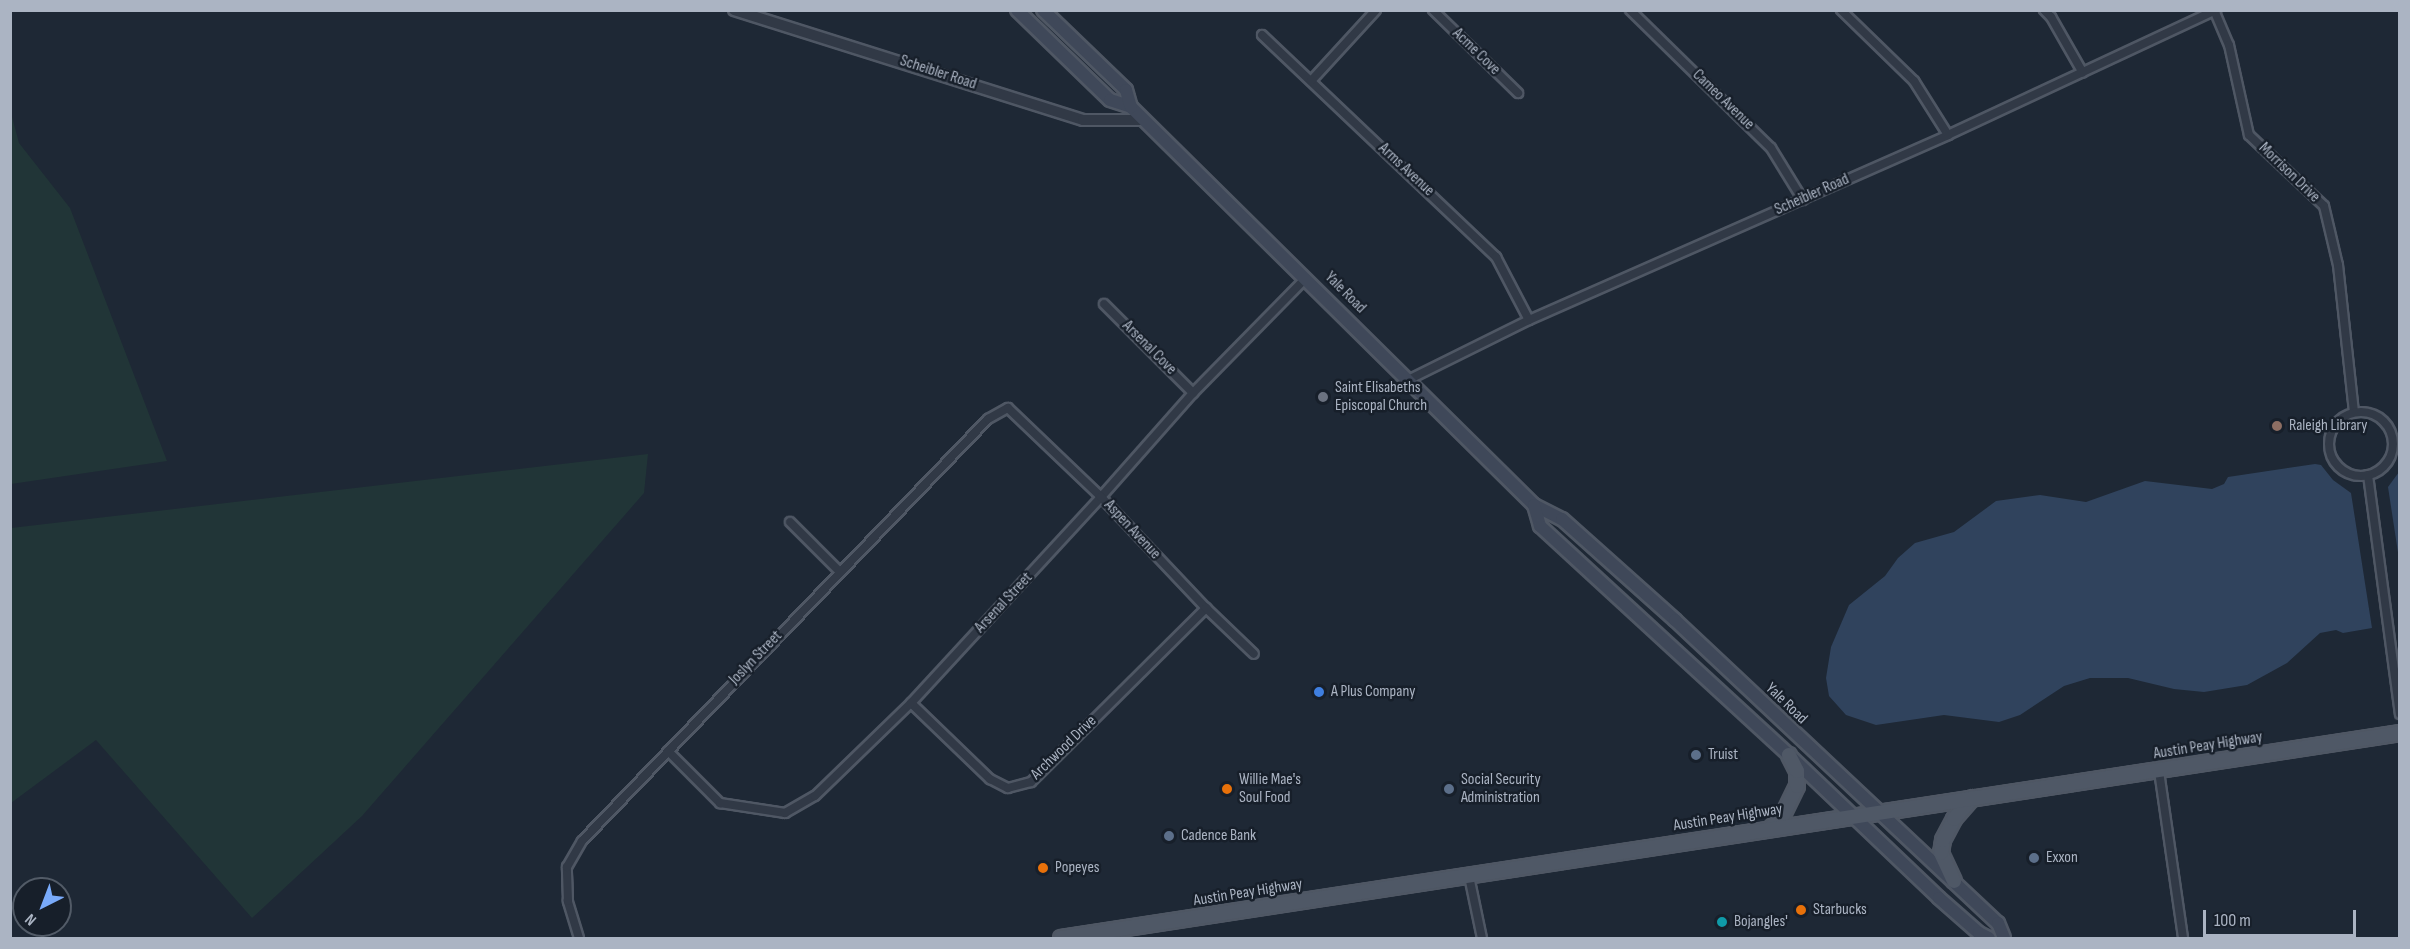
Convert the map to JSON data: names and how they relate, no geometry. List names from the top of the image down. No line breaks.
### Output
{"streets":{"main road":["Yale Road","Austin Peay Highway"],"street":["Acme Cove","Scheibler Road","Cameo Avenue","Arms Avenue","Morrison Drive","Arsenal Cove","Aspen Avenue","Arsenal Street","Joslyn Street","Archwood Drive"]},"crossings":[["Scheibler Road","Cameo Avenue"],["Scheibler Road","Arms Avenue"],["Scheibler Road","Morrison Drive"],["Scheibler Road","Yale Road"],["Yale Road","Arsenal Street"],["Yale Road","Austin Peay Highway"],["Arsenal Cove","Arsenal Street"],["Aspen Avenue","Arsenal Street"],["Aspen Avenue","Joslyn Street"],["Aspen Avenue","Archwood Drive"],["Arsenal Street","Joslyn Street"],["Arsenal Street","Archwood Drive"]],"places":["Saint Elisabeths Episcopal Church","Raleigh Library","A Plus Company","Truist","Willie Mae's Soul Food","Social Security Administration","Cadence Bank","Exxon","Popeyes","Starbucks","Bojangles'"],"scale_bar":"100 m","north":"bottom left"}
